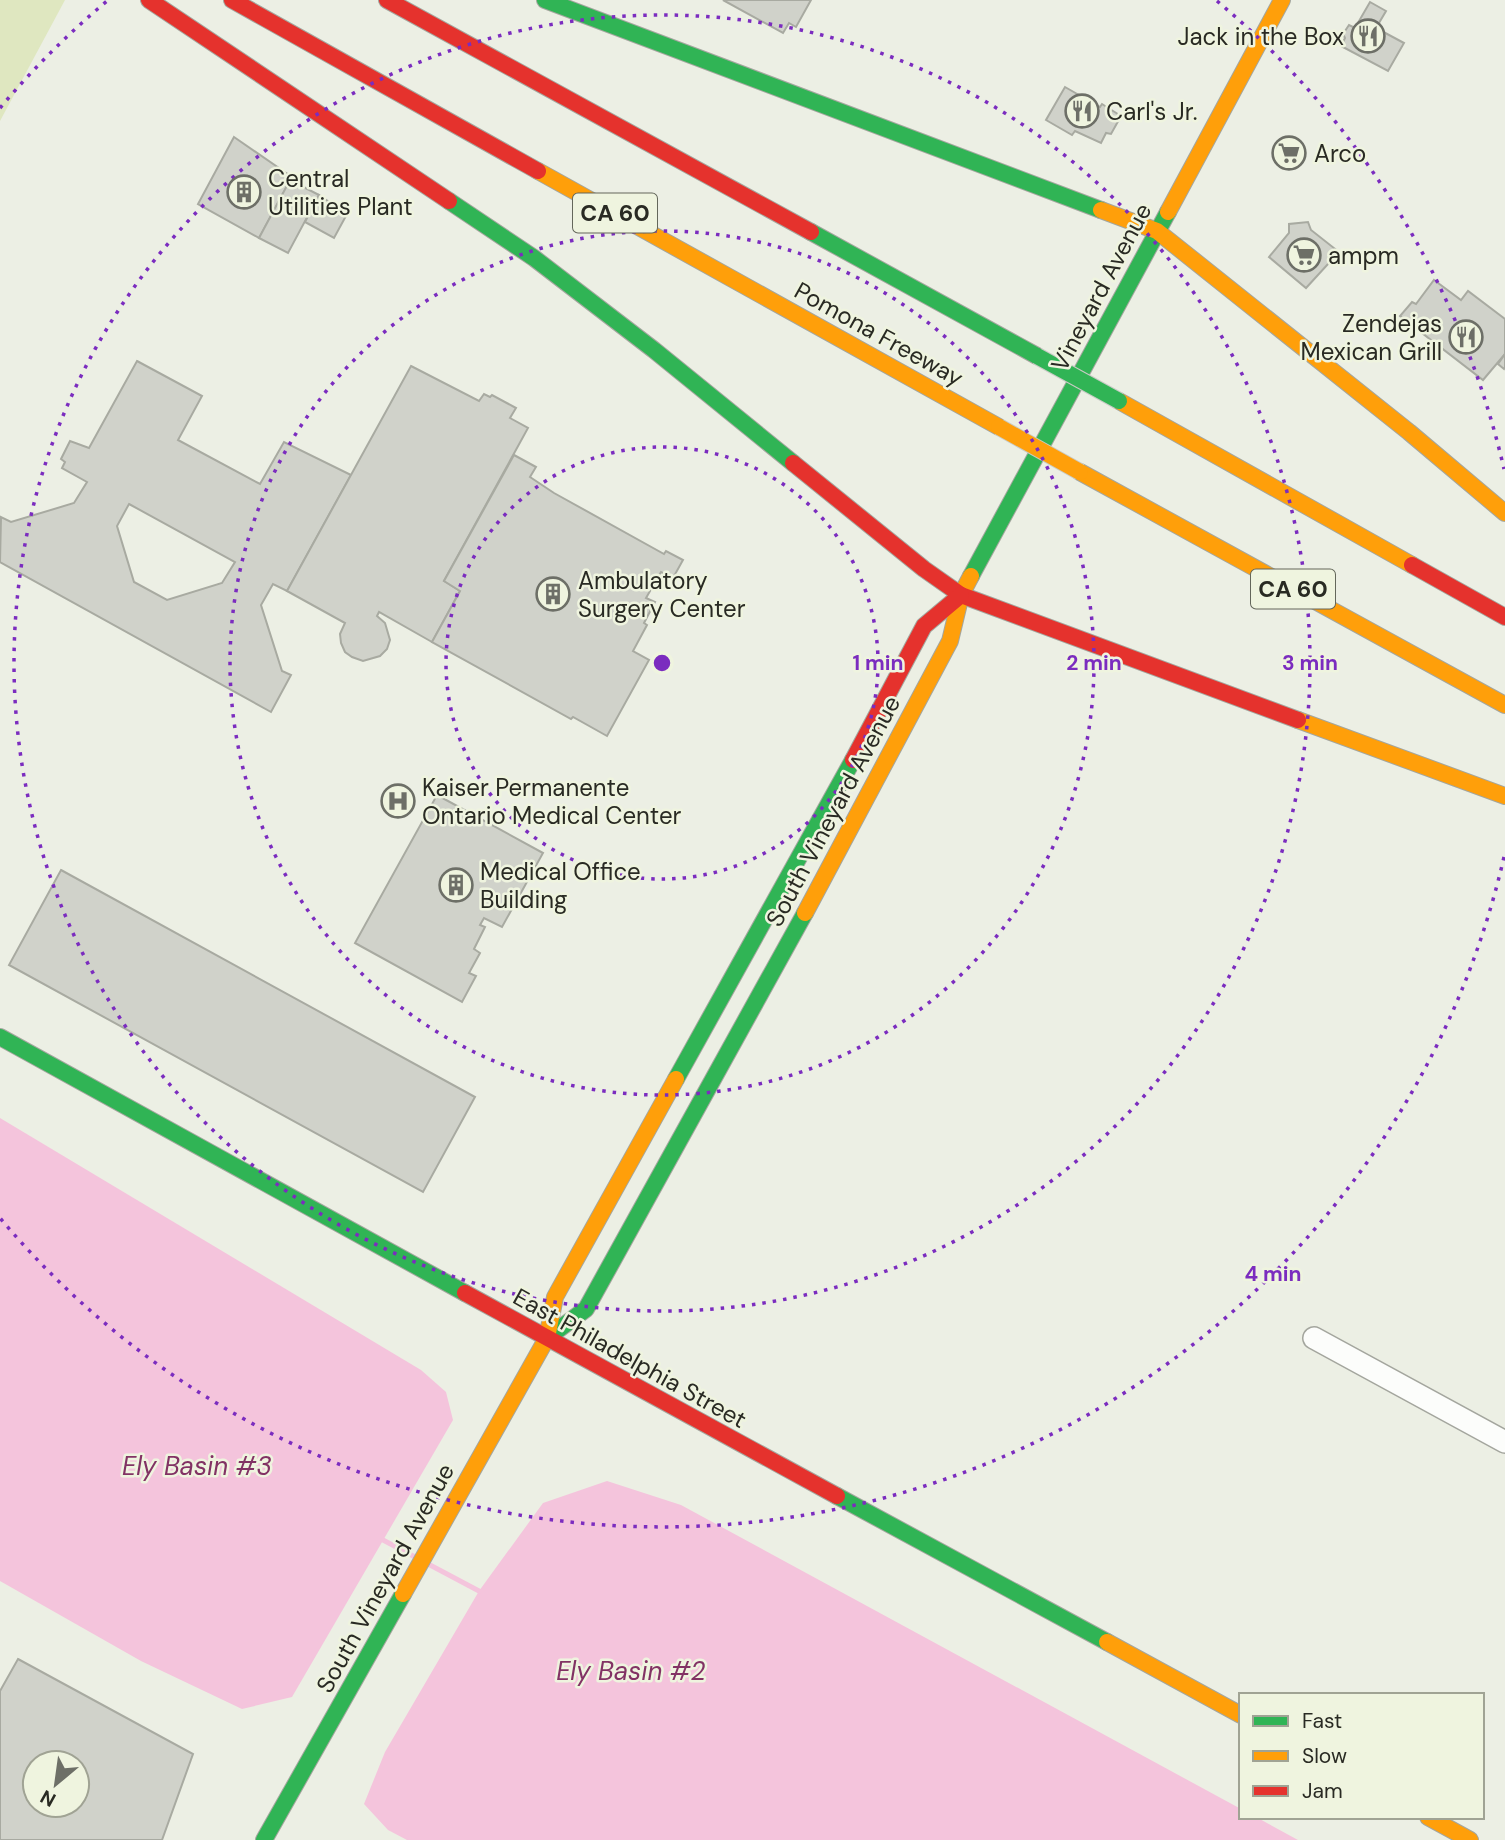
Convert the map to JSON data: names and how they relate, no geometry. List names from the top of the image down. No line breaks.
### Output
{"streets":{"main road":["CA 60","Vineyard Avenue","Pomona Freeway","South Vineyard Avenue","East Philadelphia Street"]},"crossings":[["Vineyard Avenue","South Vineyard Avenue"],["South Vineyard Avenue","East Philadelphia Street"]],"water":["Ely Basin #3","Ely Basin #2"],"places":{"restaurant":["Jack in the Box","Carl's Jr.","Zendejas Mexican Grill"],"supermarket":["Arco","ampm"],"building":["Central Utilities Plant","Ambulatory Surgery Center","Medical Office Building"],"hospital":["Kaiser Permanente Ontario Medical Center"]},"legend":["Fast","Slow","Jam"],"north":"bottom left","rings":["1 min","2 min","3 min","4 min"]}
